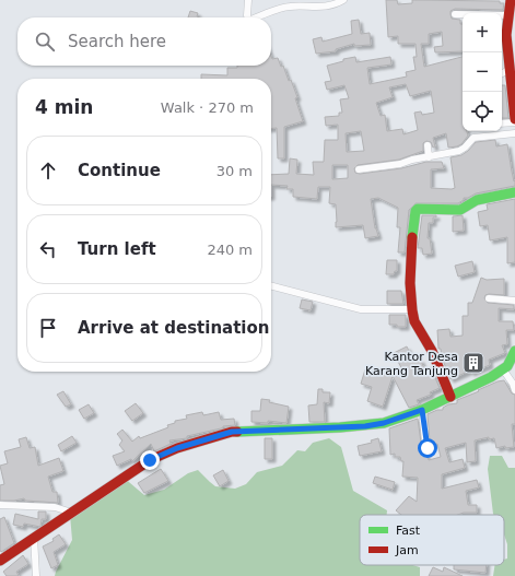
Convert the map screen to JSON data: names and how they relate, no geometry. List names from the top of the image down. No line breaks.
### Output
{"places":{"building":["Kantor Desa Karang Tanjung"]},"legend":["Fast","Jam"],"page":{"map_buttons":["+","−"],"search":"Search here","heading":["4 min","Walk · 270 m"],"list":[["Continue","30 m"],["Turn left","240 m"],"Arrive at destination"]}}
